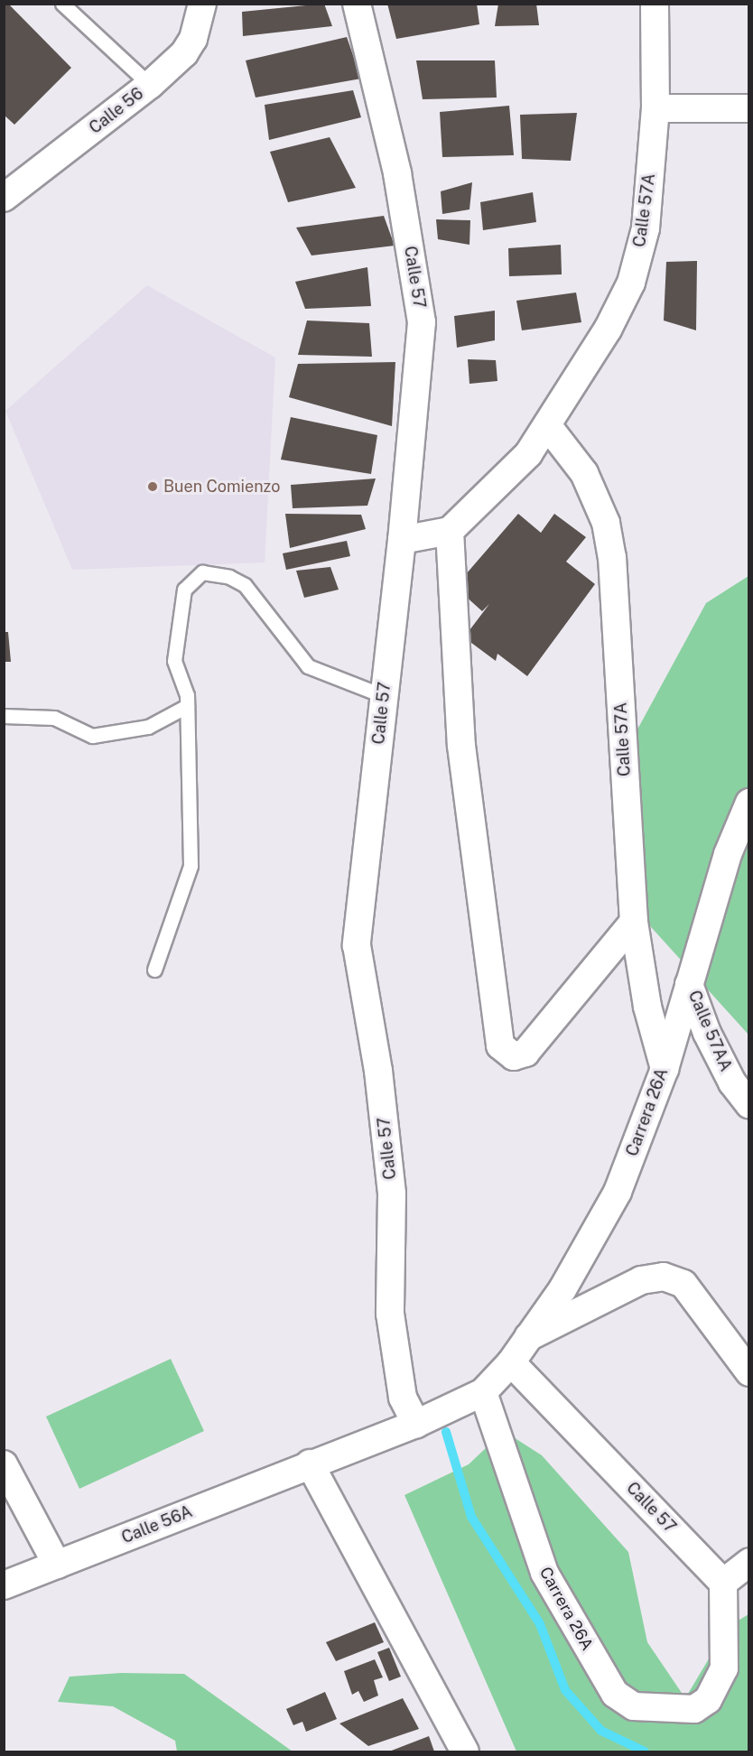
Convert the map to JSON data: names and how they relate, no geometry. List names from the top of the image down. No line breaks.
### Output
{"streets":{"street":["Calle 56","Calle 57A","Calle 57","Calle 57AA","Carrera 26A","Calle 56A"]},"crossings":[["Calle 57A","Carrera 26A"],["Calle 57","Carrera 26A"],["Calle 57","Calle 56A"],["Calle 57AA","Carrera 26A"],["Carrera 26A","Calle 56A"]],"places":["Buen Comienzo"]}
